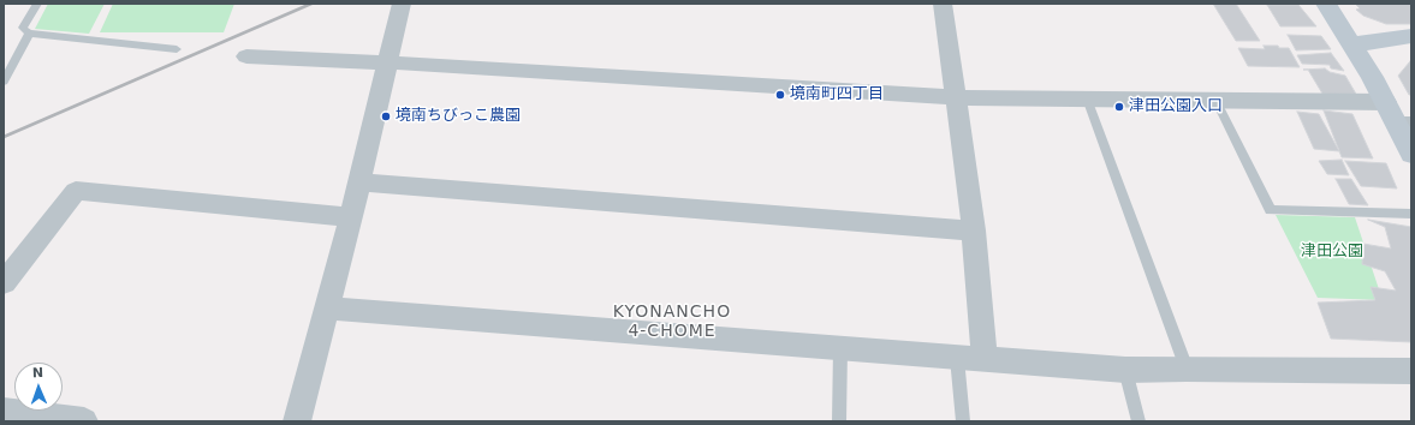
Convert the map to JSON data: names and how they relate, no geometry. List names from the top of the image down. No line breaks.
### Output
{"districts":["KYONANCHO 4-CHOME"],"parks":["津田公園"],"places":["境南町四丁目","津田公園入口","境南ちびっこ農園"],"north":"top"}
